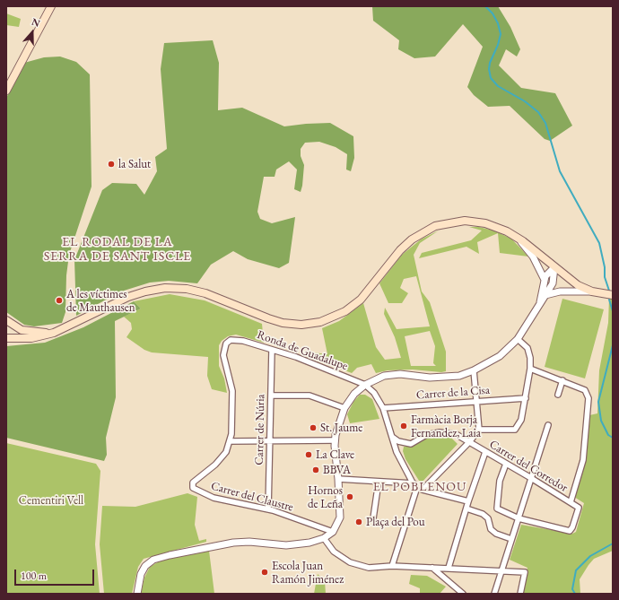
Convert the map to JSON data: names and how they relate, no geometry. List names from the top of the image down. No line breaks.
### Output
{"streets":{"street":["Ronda de Guadalupe","Carrer de la Cisa","Carrer de Núria","Carrer del Corredor","Carrer del Claustre"]},"crossings":[["Ronda de Guadalupe","Carrer de Núria"],["Ronda de Guadalupe","Carrer del Claustre"],["Carrer de Núria","Carrer del Claustre"]],"districts":["EL RODAL DE LA SERRA DE SANT ISCLE","EL POBLENOU"],"parks":["Cementiri Vell"],"places":["la Salut","A les víctimes de Mauthausen","Farmàcia Borja Fernandez, Laia","St. Jaume","La Clave","BBVA","Hornos de Leña","Plaça del Pou","Escola Juan Ramón Jiménez"],"scale_bar":"100 m","north":"top"}
